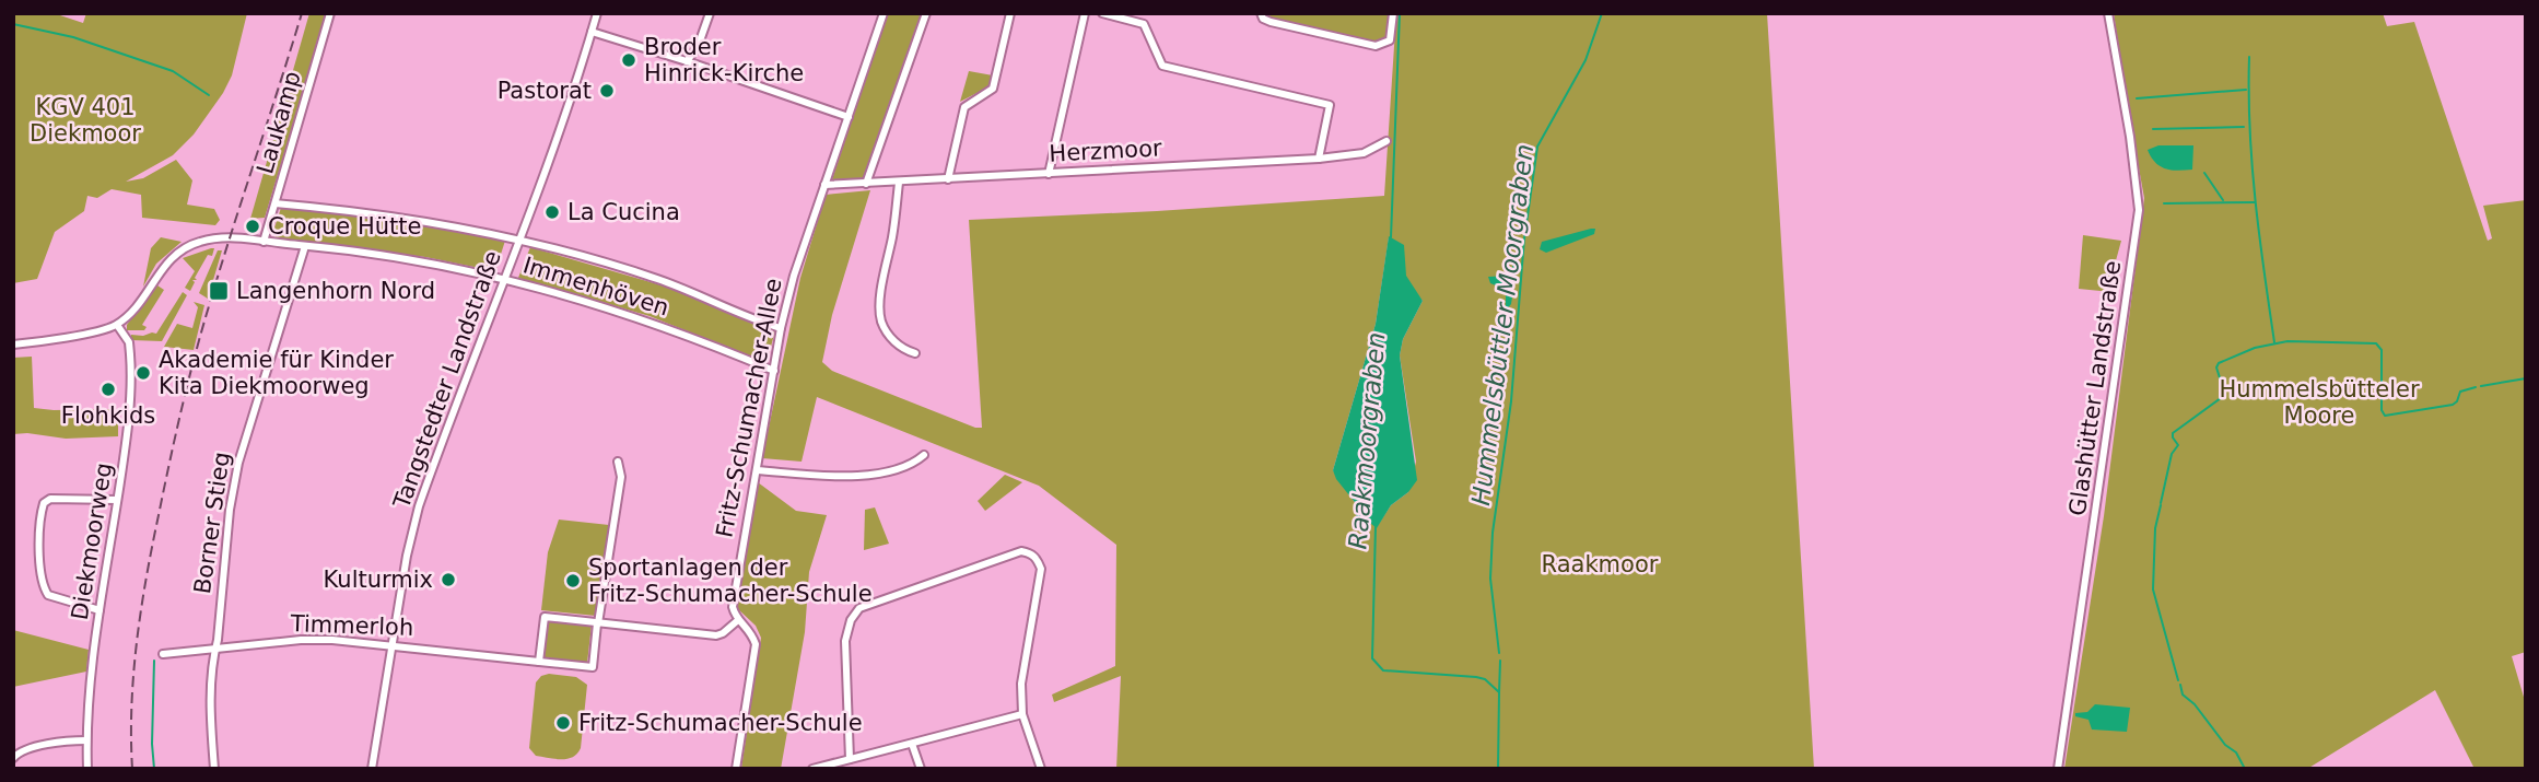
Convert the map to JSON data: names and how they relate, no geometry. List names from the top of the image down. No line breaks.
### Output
{"streets":{"street":["Laukamp","Herzmoor","Immenhöven","Tangstedter Landstraße","Glashütter Landstraße","Fritz-Schumacher-Allee","Borner Stieg","Diekmoorweg","Timmerloh"]},"crossings":[["Laukamp","Immenhöven"],["Herzmoor","Fritz-Schumacher-Allee"],["Immenhöven","Tangstedter Landstraße"],["Immenhöven","Fritz-Schumacher-Allee"],["Immenhöven","Borner Stieg"],["Immenhöven","Diekmoorweg"],["Tangstedter Landstraße","Timmerloh"],["Borner Stieg","Timmerloh"]],"water":["Hummelsbüttler Moorgraben","Raakmoorgraben"],"parks":["KGV 401 Diekmoor","Hummelsbütteler Moore","Raakmoor"],"places":{"other":["Broder Hinrick-Kirche","Pastorat","La Cucina","Croque Hütte","Akademie für Kinder Kita Diekmoorweg","Flohkids","Kulturmix","Sportanlagen der Fritz-Schumacher-Schule","Fritz-Schumacher-Schule"],"transit":["Langenhorn Nord"]}}
